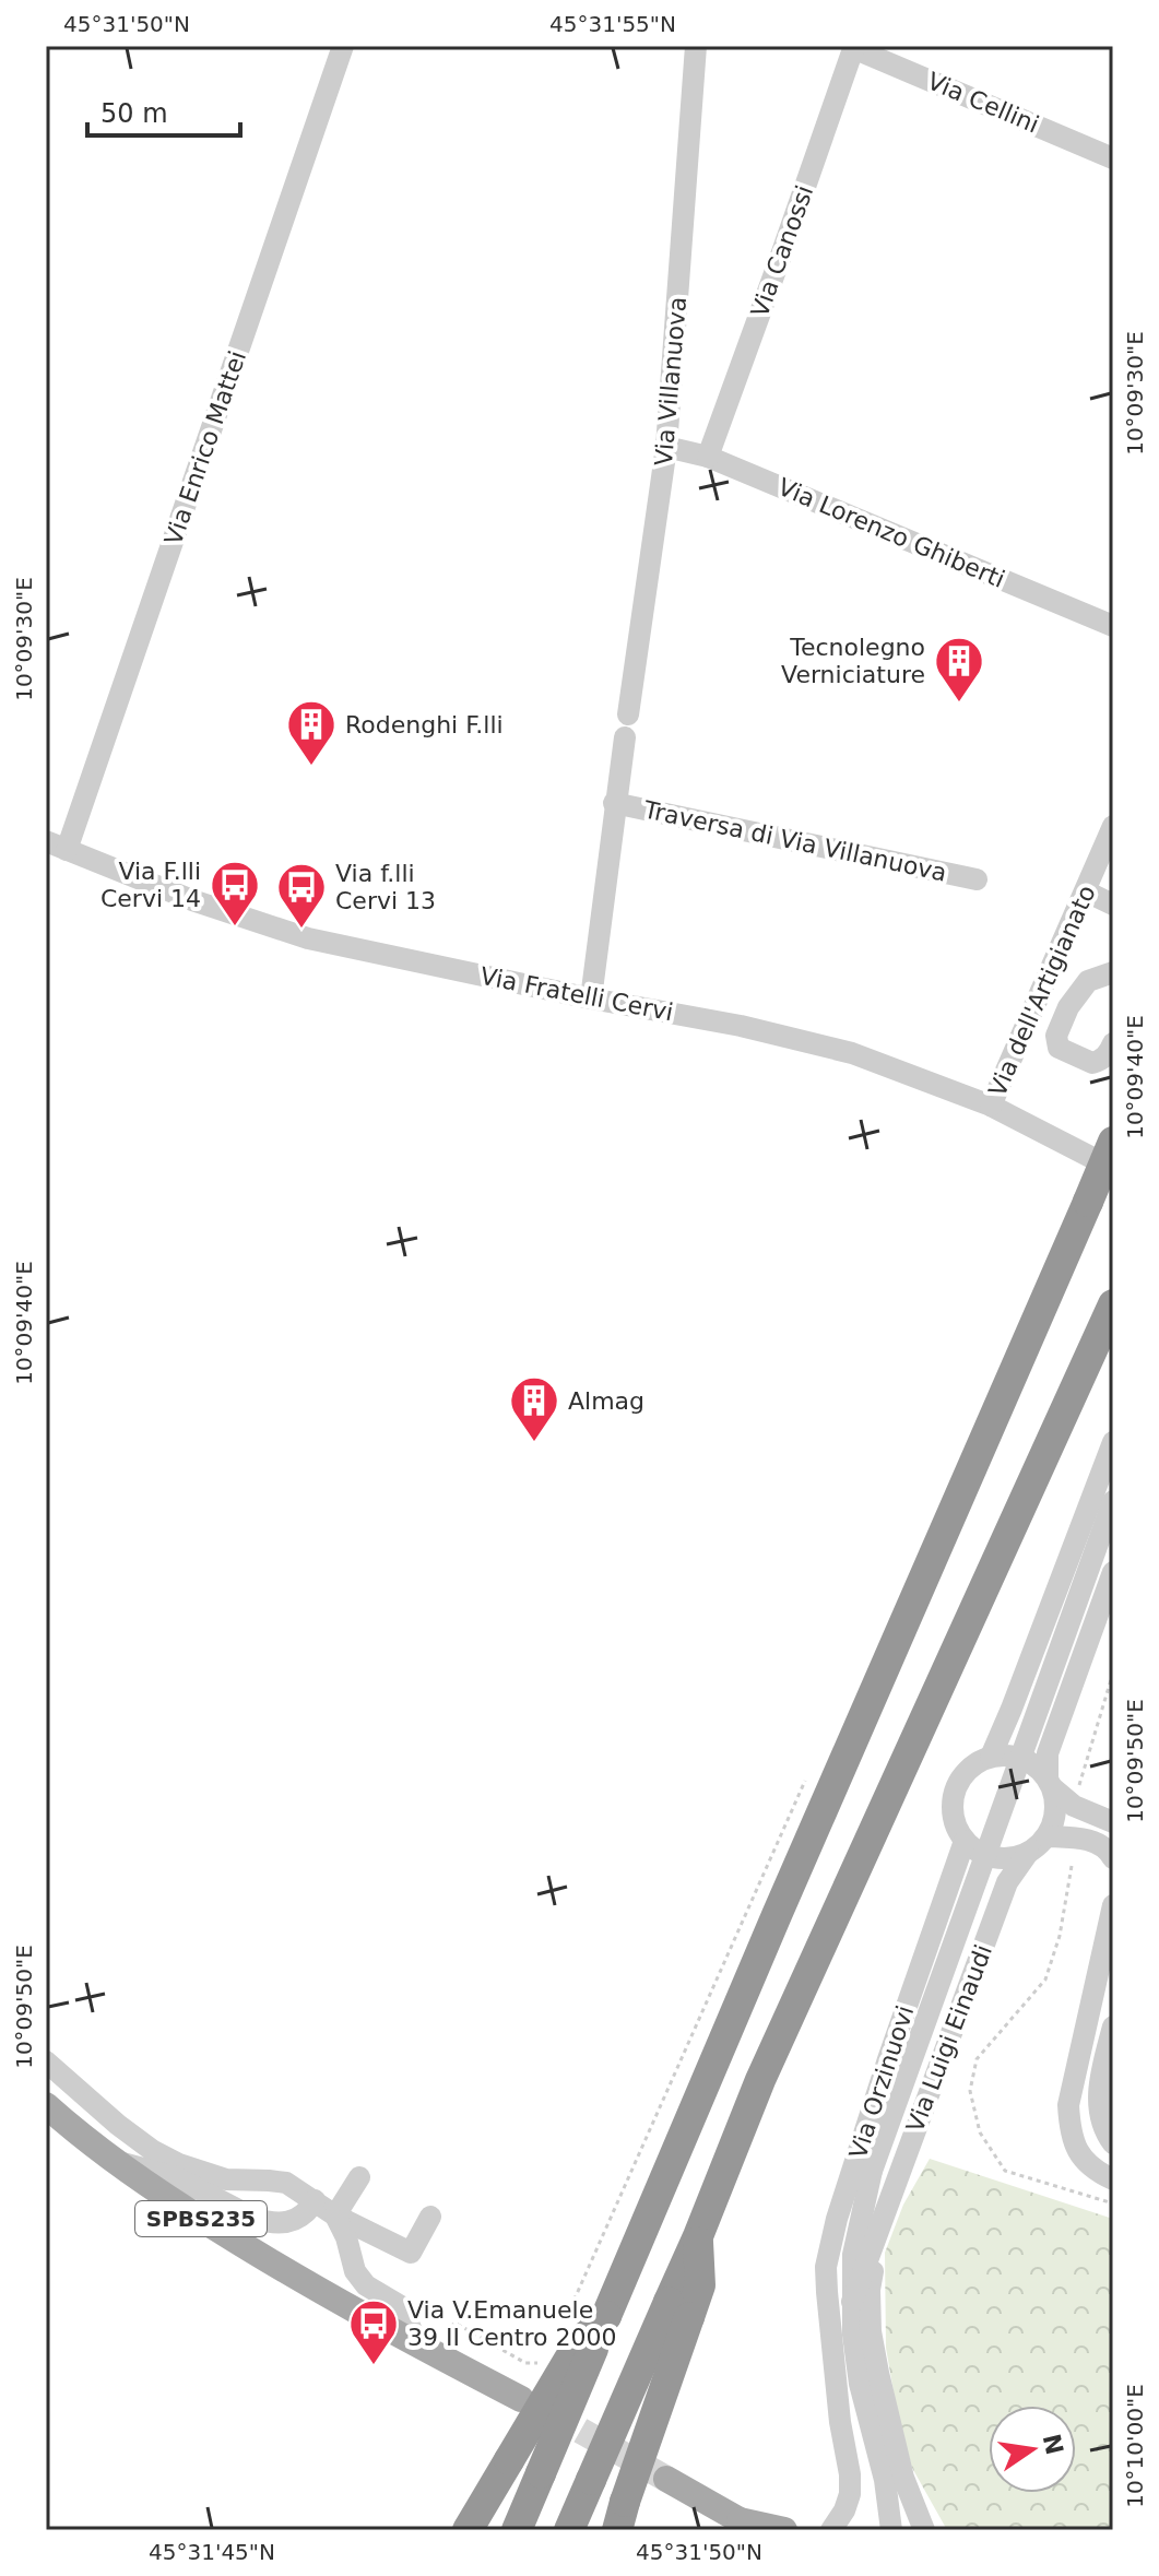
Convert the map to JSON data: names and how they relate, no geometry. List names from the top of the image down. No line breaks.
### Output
{"streets":{"main road":["SPBS235"],"street":["Via Cellini","Via Canossi","Via Villanuova","Via Enrico Mattei","Via Lorenzo Ghiberti","Traversa di Via Villanuova","Via dell'Artigianato","Via Fratelli Cervi","Via Luigi Einaudi","Via Orzinuovi"]},"crossings":[["Via Cellini","Via Canossi"],["Via Canossi","Via Lorenzo Ghiberti"],["Via Villanuova","Via Lorenzo Ghiberti"],["Via Enrico Mattei","Via Fratelli Cervi"],["Via dell'Artigianato","Via Fratelli Cervi"],["Via Luigi Einaudi","Via Orzinuovi"]],"places":{"building":["Tecnolegno Verniciature","Rodenghi F.lli","Almag"],"bus stop":["Via F.lli Cervi 14","Via f.lli Cervi 13","Via V.Emanuele 39 II Centro 2000"]},"scale_bar":"50 m","north":"right","coordinates":["45°31'50\"N","45°31'55\"N","10°09'30\"E","10°09'40\"E","10°09'50\"E","10°10'00\"E","45°31'45\"N"]}
